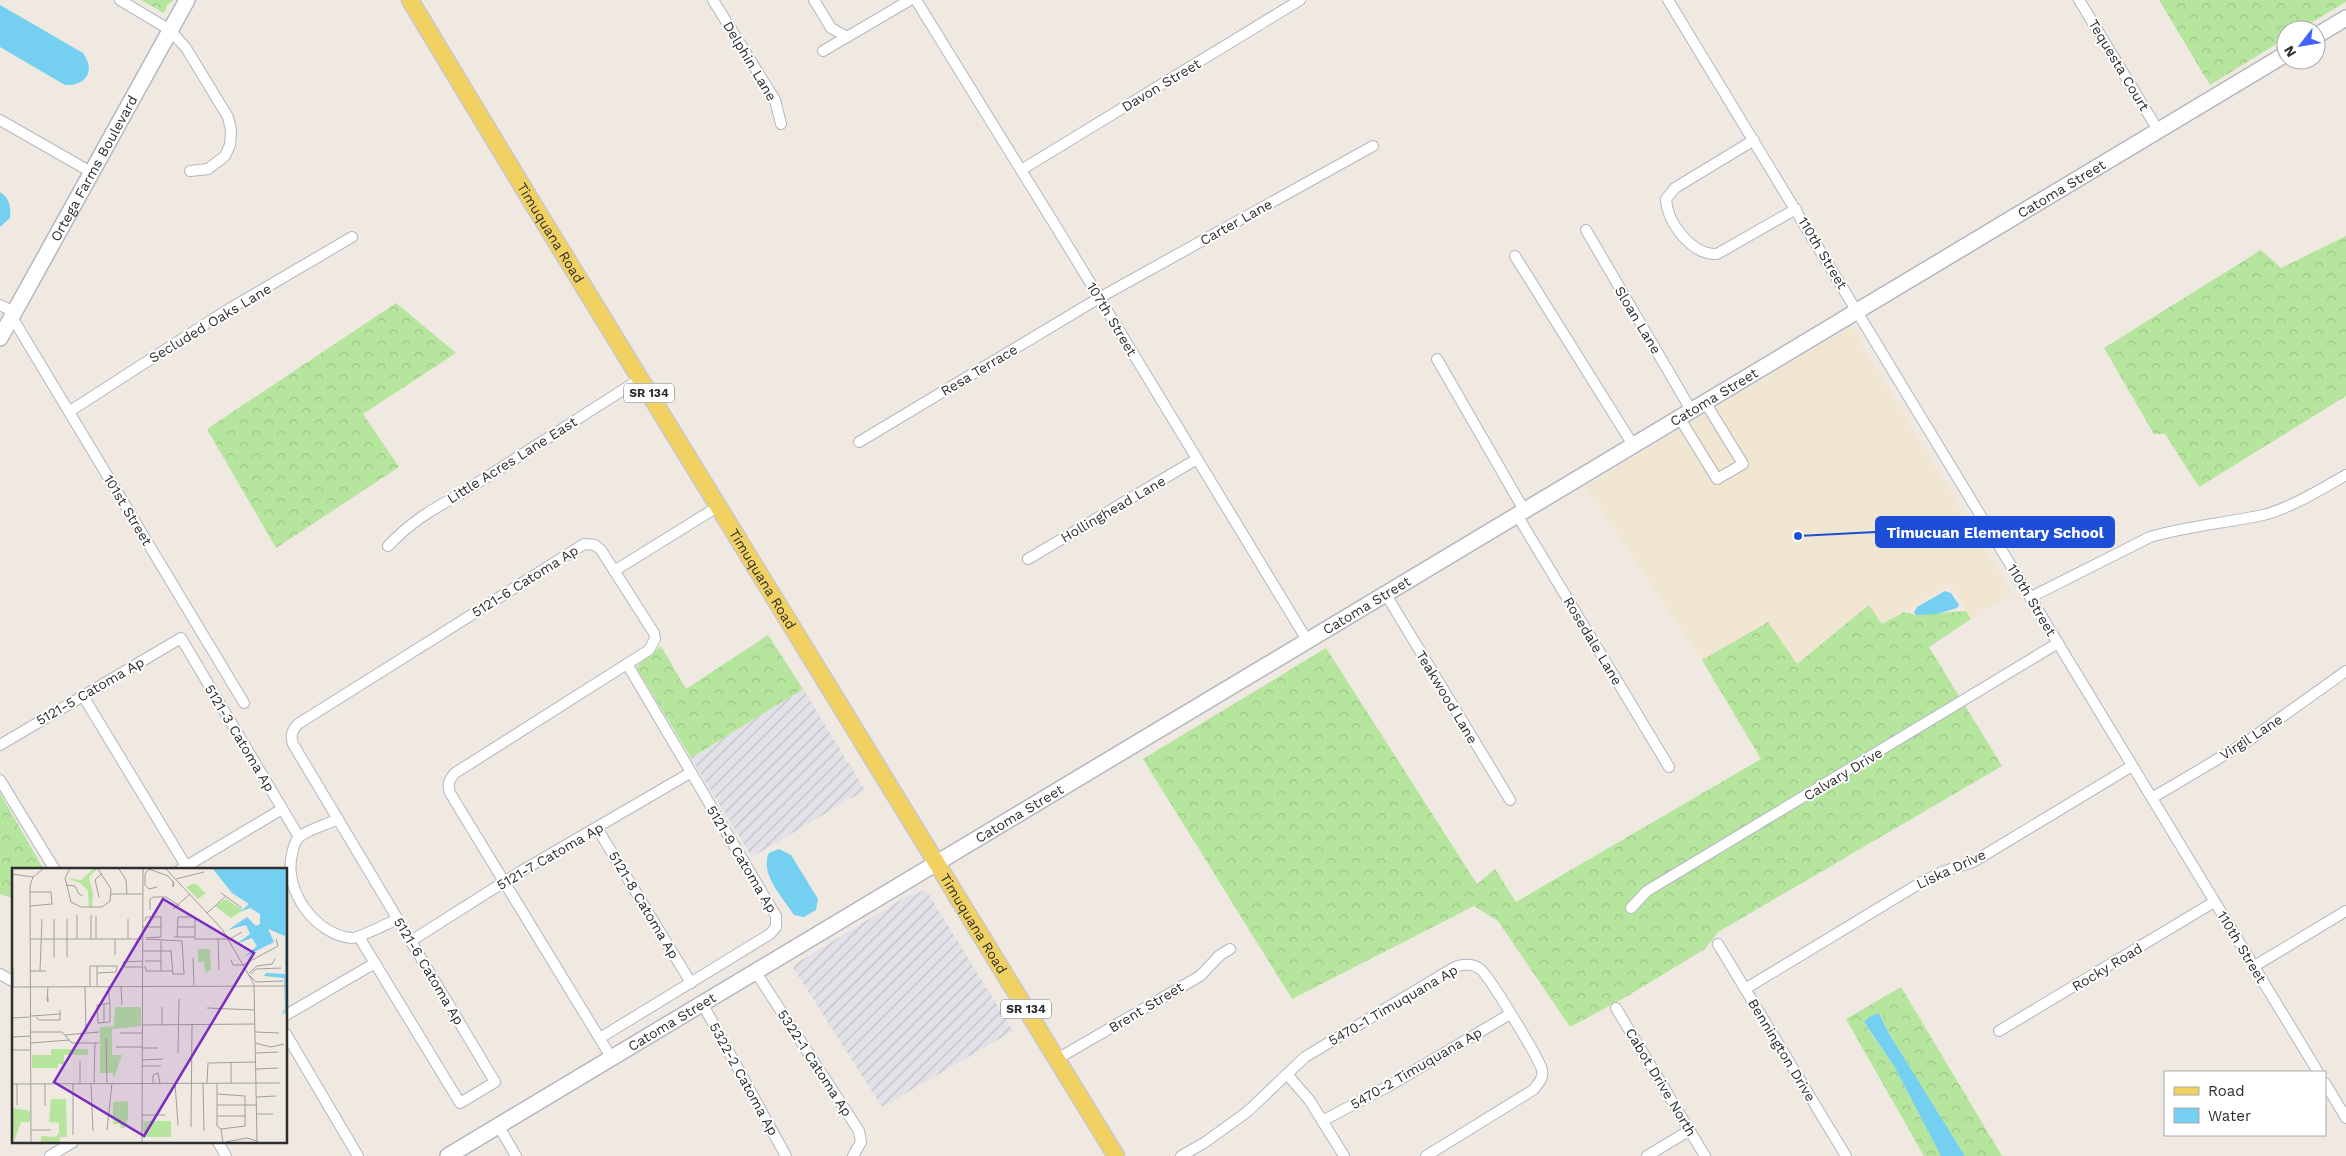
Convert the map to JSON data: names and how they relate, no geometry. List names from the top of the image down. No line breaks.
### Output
{"streets":{"main road":["Timuquana Road","SR 134"],"street":["Delphin Lane","Tequesta Court","Davon Street","Ortega Farms Boulevard","Catoma Street","Carter Lane","110th Street","107th Street","Sloan Lane","Secluded Oaks Lane","Resa Terrace","Little Acres Lane East","Hollinghead Lane","101st Street","5121-6 Catoma Ap","Rosedale Lane","5121-5 Catoma Ap","Teakwood Lane","Virgil Lane","5121-3 Catoma Ap","Calvary Drive","5121-7 Catoma Ap","5121-9 Catoma Ap","Liska Drive","5121-8 Catoma Ap","Rocky Road","5470-1 Timuquana Ap","Brent Street","Bennington Drive","5322-1 Catoma Ap","5470-2 Timuquana Ap","5322-2 Catoma Ap","Cabot Drive North"]},"crossings":[["Tequesta Court","Catoma Street"],["Davon Street","107th Street"],["Ortega Farms Boulevard","101st Street"],["Catoma Street","Timuquana Road"],["Catoma Street","110th Street"],["Catoma Street","107th Street"],["Catoma Street","Sloan Lane"],["Catoma Street","5121-6 Catoma Ap"],["Catoma Street","Rosedale Lane"],["Catoma Street","Teakwood Lane"],["Catoma Street","5322-1 Catoma Ap"],["Catoma Street","5322-2 Catoma Ap"],["Carter Lane","107th Street"],["Carter Lane","Resa Terrace"],["Timuquana Road","Little Acres Lane East"],["Timuquana Road","Brent Street"],["110th Street","Virgil Lane"],["110th Street","Calvary Drive"],["110th Street","Liska Drive"],["110th Street","Rocky Road"],["107th Street","Resa Terrace"],["107th Street","Hollinghead Lane"],["Secluded Oaks Lane","101st Street"],["5121-6 Catoma Ap","5121-7 Catoma Ap"],["5121-6 Catoma Ap","5121-9 Catoma Ap"],["5121-5 Catoma Ap","5121-3 Catoma Ap"],["5121-7 Catoma Ap","5121-9 Catoma Ap"],["5121-7 Catoma Ap","5121-8 Catoma Ap"],["5121-9 Catoma Ap","5121-8 Catoma Ap"],["Liska Drive","Bennington Drive"],["5470-1 Timuquana Ap","5470-2 Timuquana Ap"]],"places":["Timucuan Elementary School"],"legend":["Road","Water"],"north":"bottom left"}
